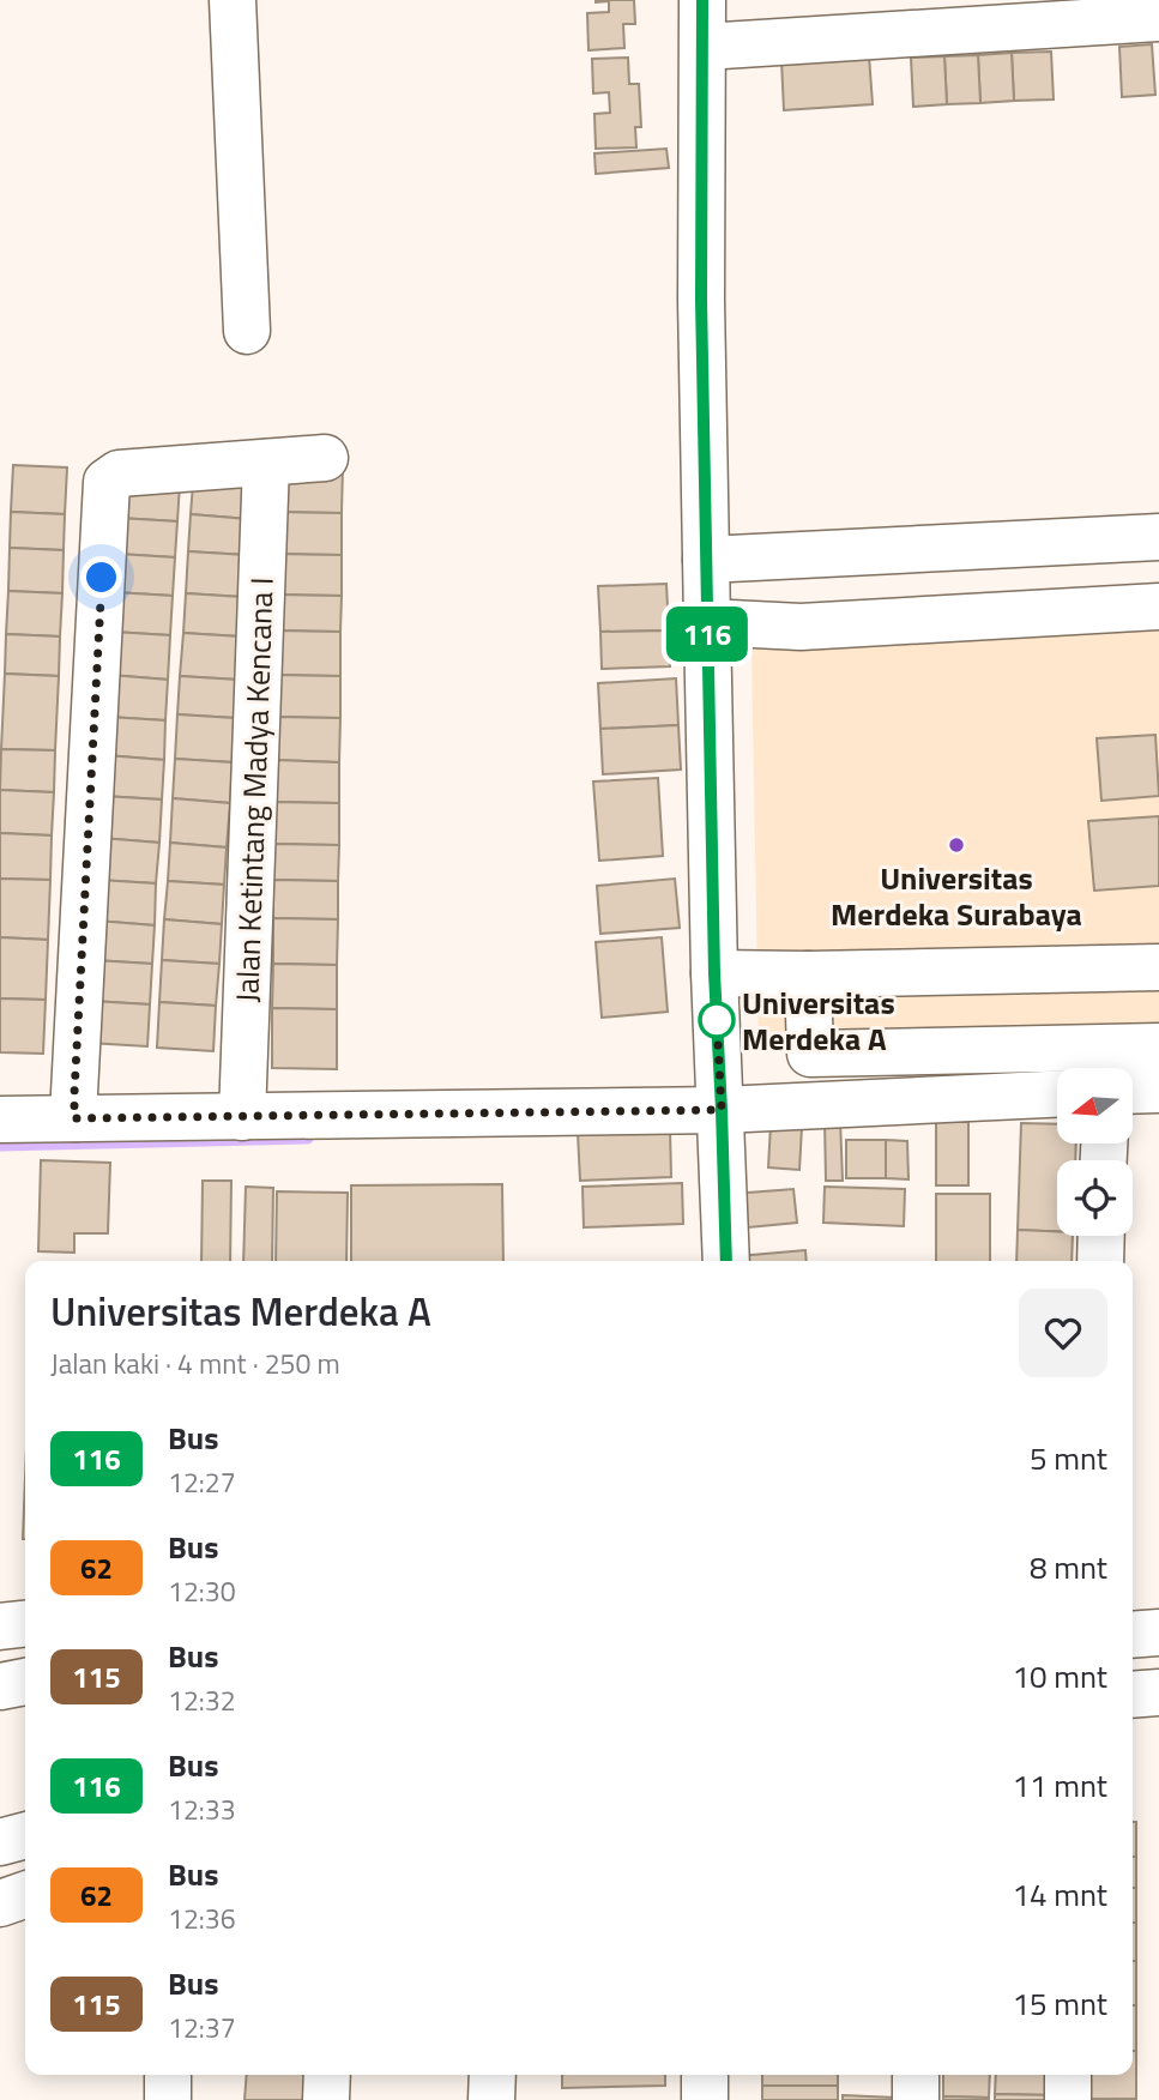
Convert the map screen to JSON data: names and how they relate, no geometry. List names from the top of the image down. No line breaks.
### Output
{"streets":{"main road":["Jalan Ketintang Madya Kencana I"]},"places":["Universitas Merdeka Surabaya","Universitas Merdeka A"],"lines":["bus line 116"],"north":"left","page":{"on_map":"116","heading":["Universitas Merdeka A","Jalan kaki · 4 mnt · 250 m"],"list":[{"mark":"116","name":"Bus","note":"12:27","value":"5 mnt"},{"mark":"62","name":"Bus","note":"12:30","value":"8 mnt"},{"mark":"115","name":"Bus","note":"12:32","value":"10 mnt"},{"mark":"116","name":"Bus","note":"12:33","value":"11 mnt"},{"mark":"62","name":"Bus","note":"12:36","value":"14 mnt"},{"mark":"115","name":"Bus","note":"12:37","value":"15 mnt"}]}}
